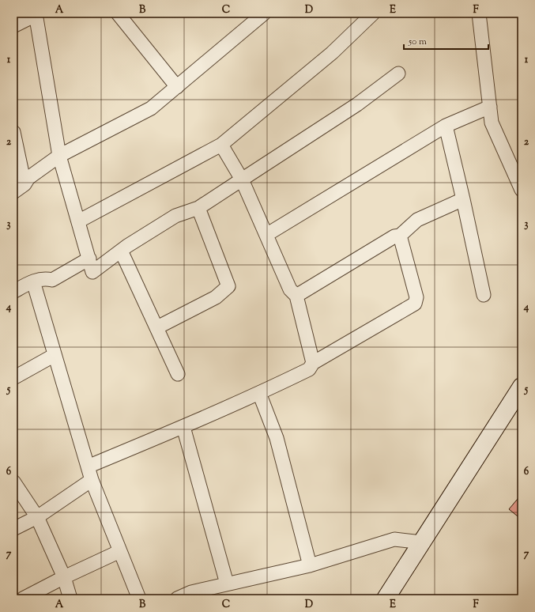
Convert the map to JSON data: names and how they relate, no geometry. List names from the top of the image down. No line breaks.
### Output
{"scale_bar":"50 m","grid":{"columns":["A","B","C","D","E","F"],"rows":["1","2","3","4","5","6","7"]}}
